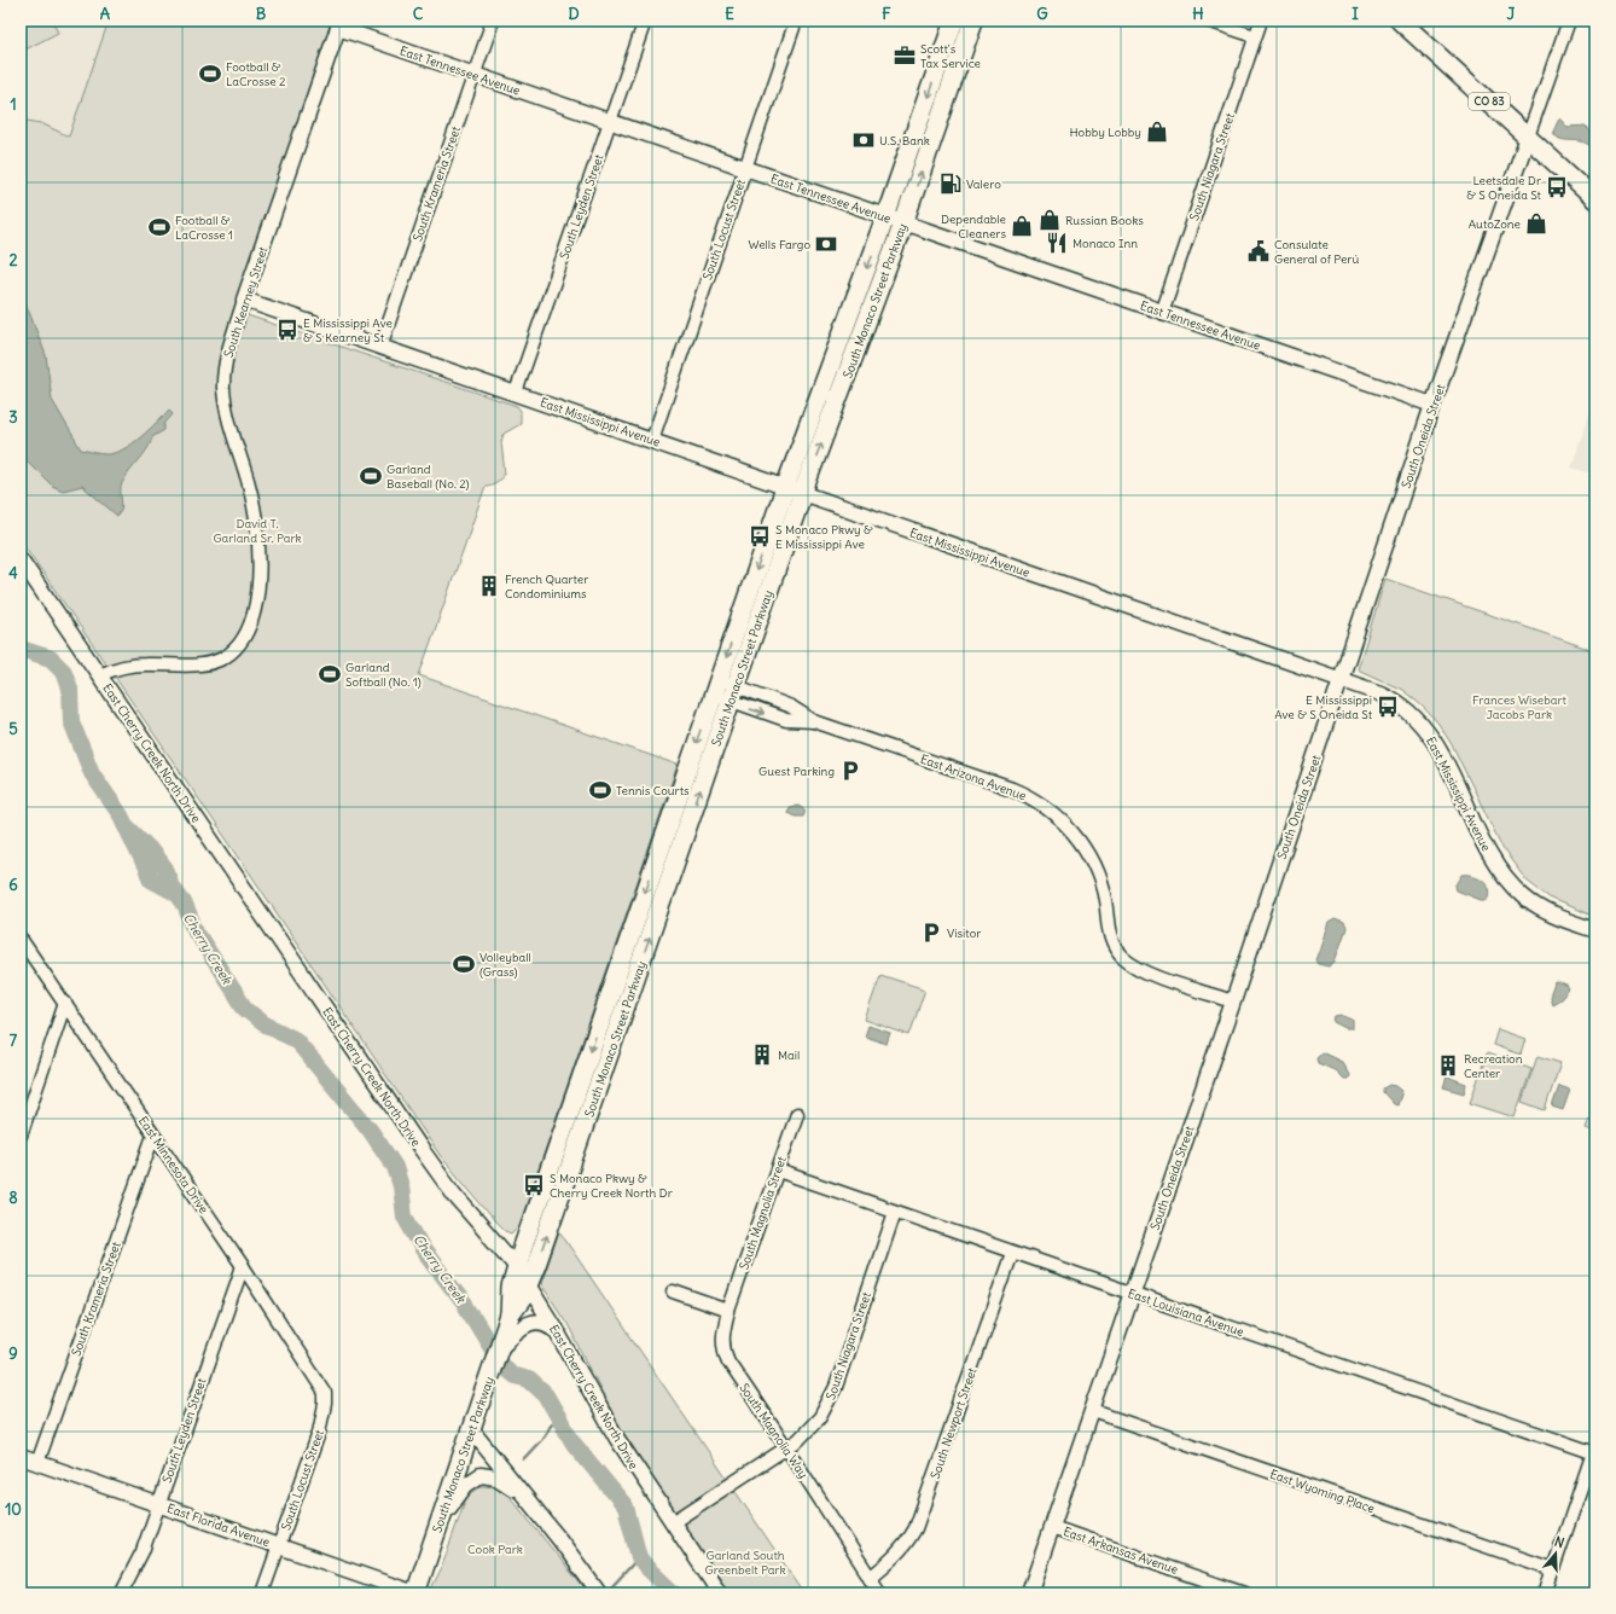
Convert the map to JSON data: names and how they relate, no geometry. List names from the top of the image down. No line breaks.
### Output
{"streets":{"main road":["CO 83","South Monaco Street Parkway"],"street":["East Tennessee Avenue","South Niagara Street","South Krameria Street","South Leyden Street","South Locust Street","South Kearney Street","East Mississippi Avenue","South Oneida Street","East Cherry Creek North Drive","East Arizona Avenue","East Minnesota Drive","South Magnolia Street","East Louisiana Avenue","South Newport Street","South Magnolia Way","East Wyoming Place","East Florida Avenue","East Arkansas Avenue"]},"crossings":[["East Tennessee Avenue","South Niagara Street"],["East Tennessee Avenue","South Krameria Street"],["East Tennessee Avenue","South Leyden Street"],["East Tennessee Avenue","South Locust Street"],["East Tennessee Avenue","South Monaco Street Parkway"],["East Tennessee Avenue","South Kearney Street"],["East Tennessee Avenue","South Oneida Street"],["CO 83","South Oneida Street"],["South Niagara Street","East Cherry Creek North Drive"],["South Niagara Street","East Louisiana Avenue"],["South Niagara Street","South Magnolia Way"],["South Krameria Street","East Mississippi Avenue"],["South Krameria Street","East Minnesota Drive"],["South Krameria Street","East Florida Avenue"],["South Leyden Street","East Mississippi Avenue"],["South Leyden Street","East Minnesota Drive"],["South Leyden Street","East Florida Avenue"],["South Locust Street","East Mississippi Avenue"],["South Locust Street","East Minnesota Drive"],["South Locust Street","East Florida Avenue"],["South Monaco Street Parkway","East Mississippi Avenue"],["South Monaco Street Parkway","East Cherry Creek North Drive"],["South Monaco Street Parkway","East Arizona Avenue"],["South Monaco Street Parkway","East Florida Avenue"],["South Kearney Street","East Mississippi Avenue"],["South Kearney Street","East Cherry Creek North Drive"],["East Mississippi Avenue","South Oneida Street"],["South Oneida Street","East Arizona Avenue"],["South Oneida Street","East Louisiana Avenue"],["South Oneida Street","East Wyoming Place"],["South Oneida Street","East Arkansas Avenue"],["South Magnolia Street","East Louisiana Avenue"],["South Magnolia Street","South Magnolia Way"],["East Louisiana Avenue","South Newport Street"],["South Newport Street","South Magnolia Way"]],"water":["Cherry Creek"],"parks":["David T. Garland Sr. Park","Frances Wisebart Jacobs Park","Cook Park","Garland South Greenbelt Park"],"places":{"office":["Scott's Tax Service"],"sports":["Football & LaCrosse 2","Football & LaCrosse 1","Garland Baseball (No. 2)","Garland Softball (No. 1)","Tennis Courts","Volleyball (Grass)"],"shop":["Hobby Lobby","Russian Books","AutoZone","Dependable Cleaners"],"bank":["U.S. Bank","Wells Fargo"],"fuel station":["Valero"],"bus stop":["Leetsdale Dr & S Oneida St","E Mississippi Ave & S Kearney St","S Monaco Pkwy & E Mississippi Ave","E Mississippi Ave & S Oneida St","S Monaco Pkwy & Cherry Creek North Dr"],"restaurant":["Monaco Inn"],"public building":["Consulate General of Perú"],"building":["French Quarter Condominiums","Mail","Recreation Center"],"parking":["Guest Parking","Visitor"]},"north":"top","grid":{"columns":["A","B","C","D","E","F","G","H","I","J"],"rows":["1","2","3","4","5","6","7","8","9","10"]}}
